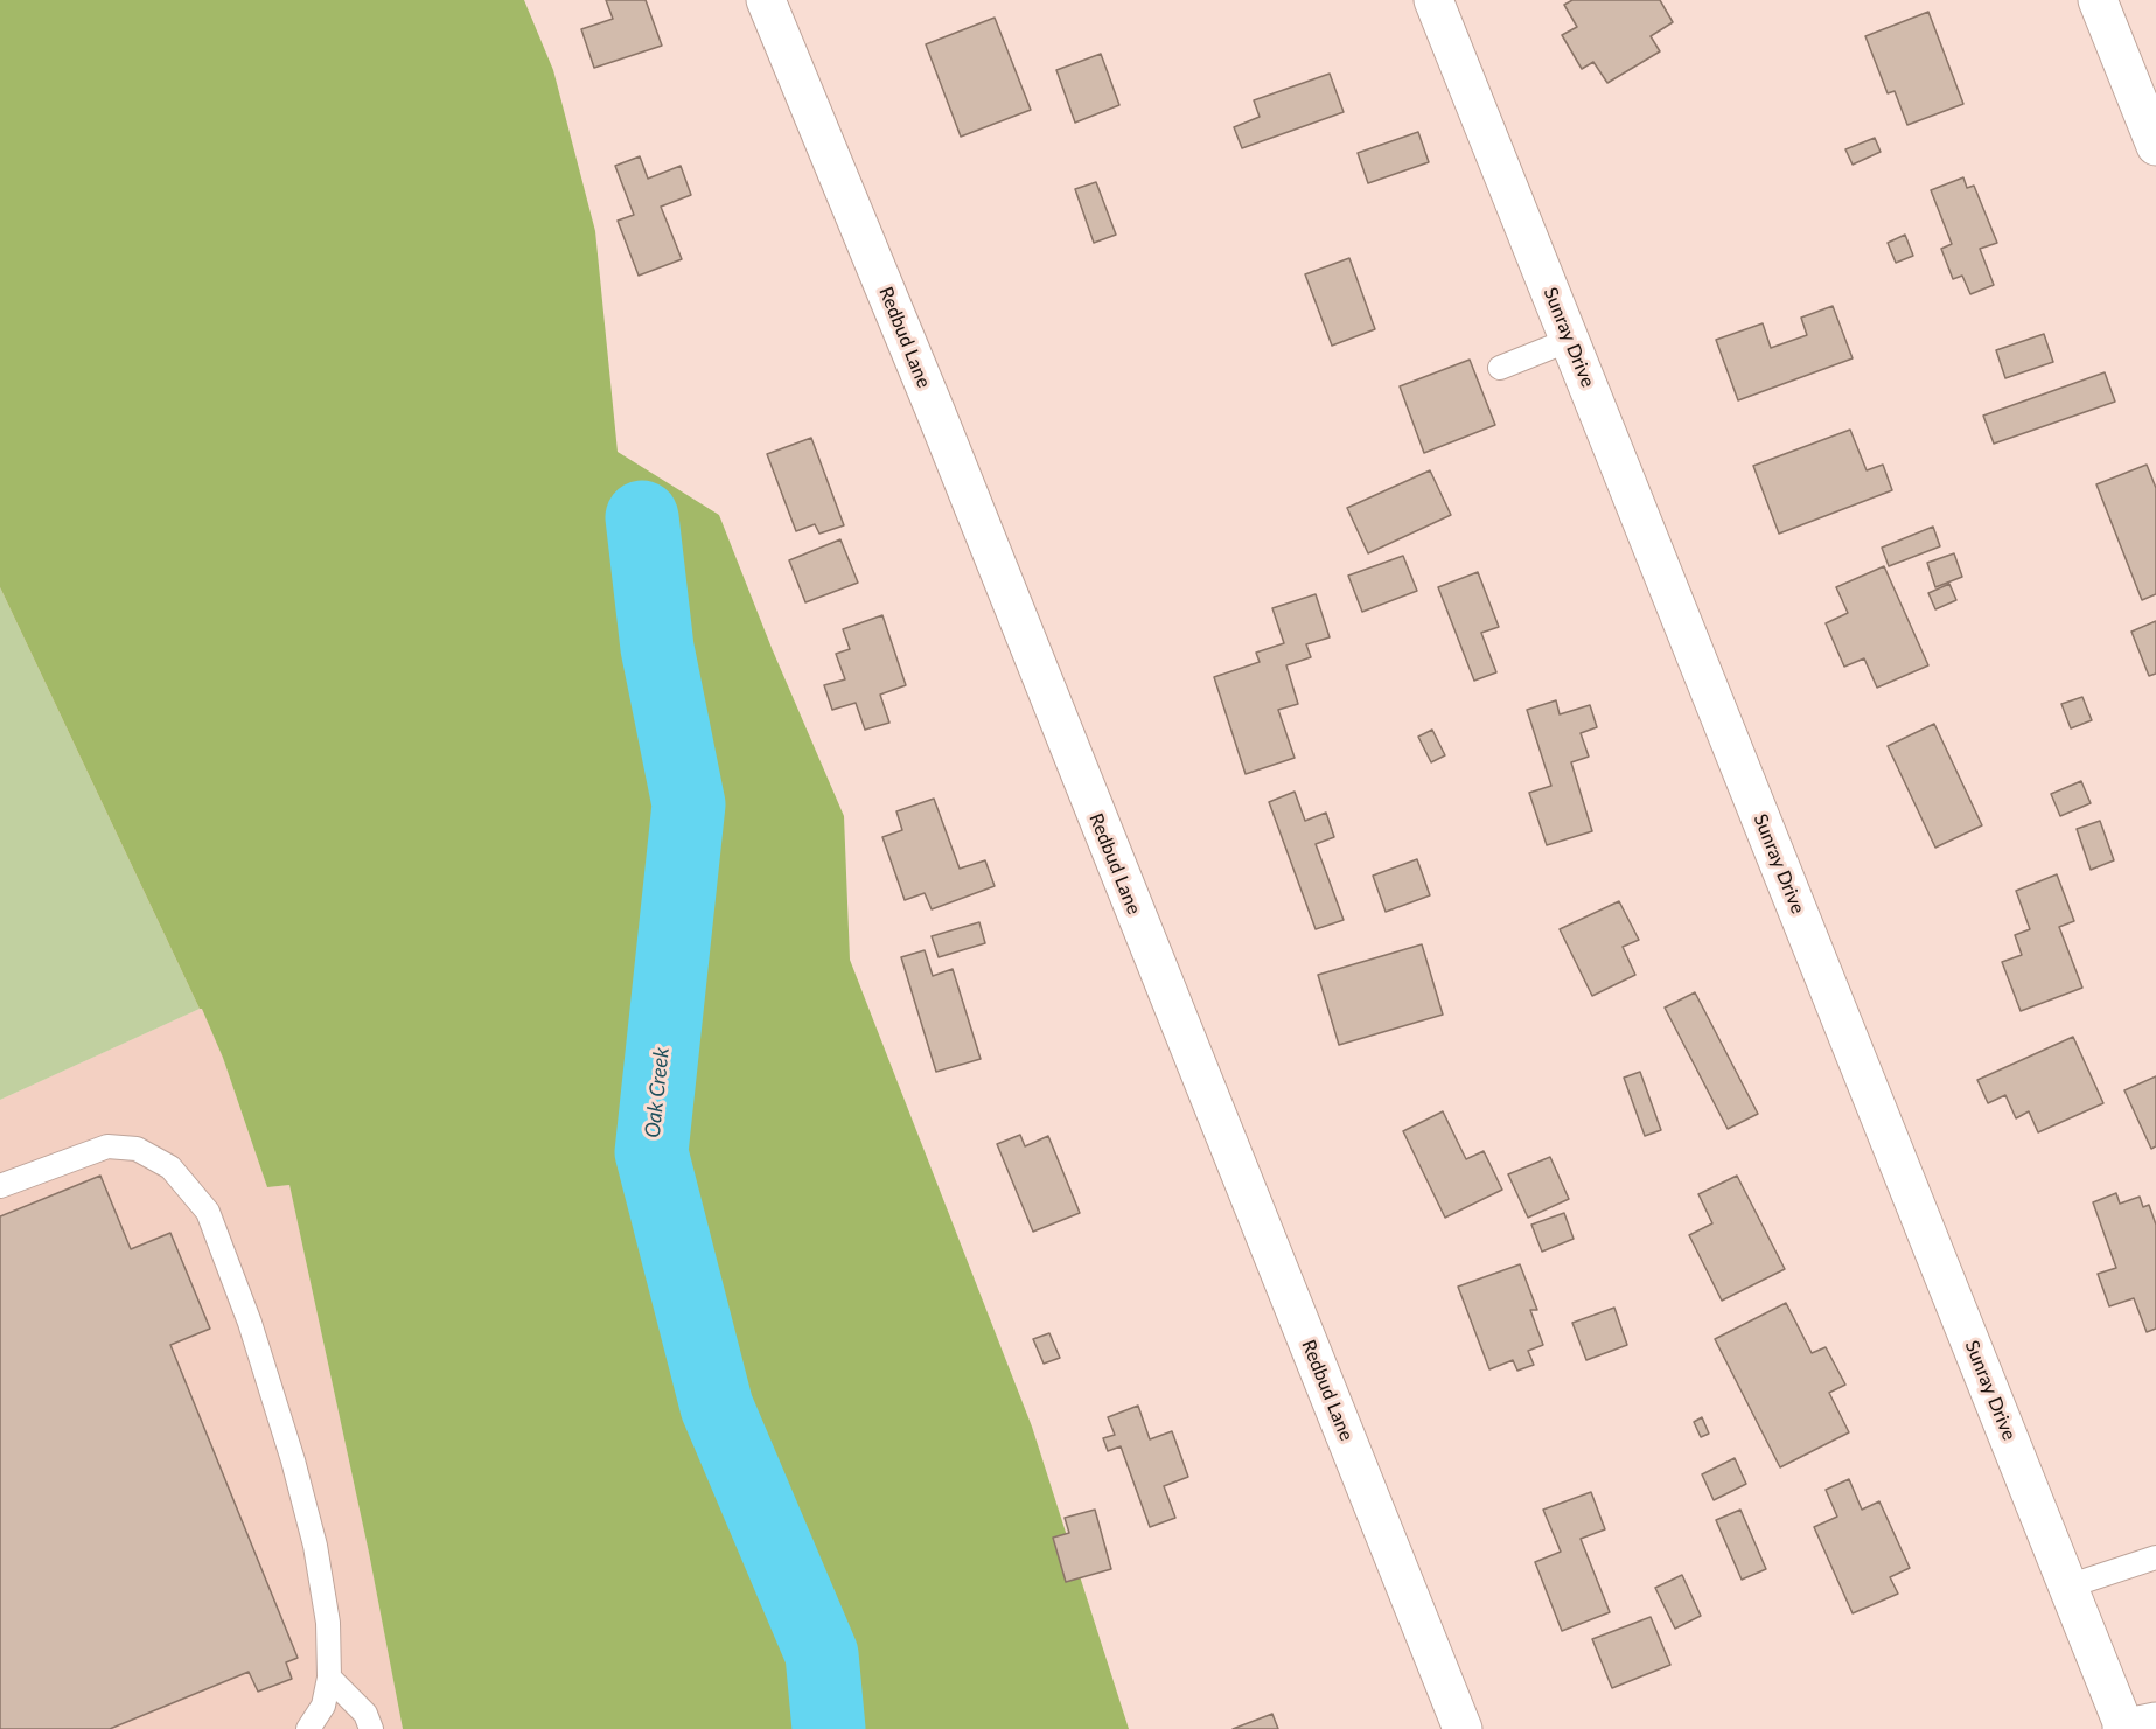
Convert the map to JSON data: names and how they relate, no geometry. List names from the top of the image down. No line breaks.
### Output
{"streets":{"street":["Redbud Lane","Sunray Drive"]},"water":["Oak Creek"]}
